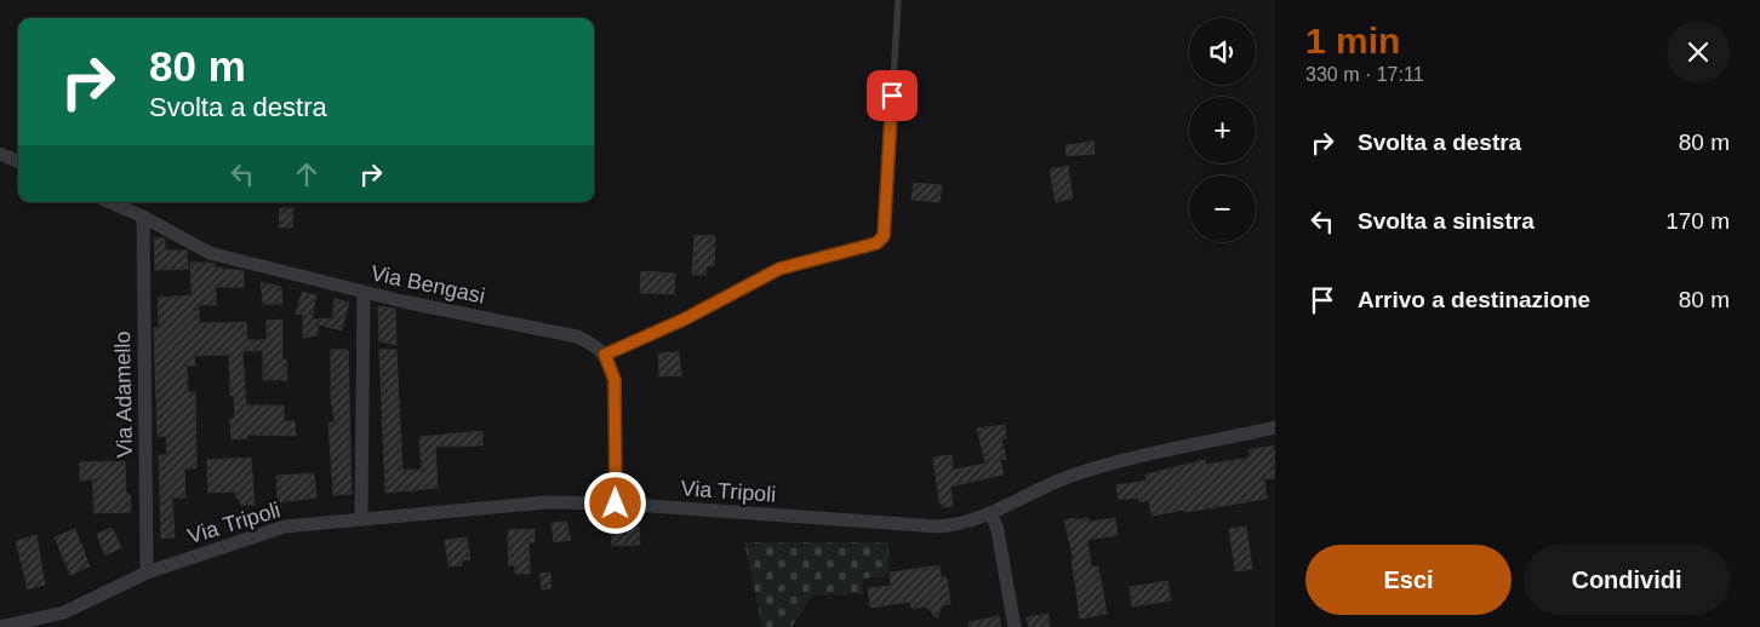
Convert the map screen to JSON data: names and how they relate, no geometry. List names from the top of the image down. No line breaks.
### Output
{"streets":{"street":["Via Bengasi","Via Adamello","Via Tripoli"]},"crossings":[["Via Bengasi","Via Adamello"],["Via Adamello","Via Tripoli"]],"page":{"heading":["1 min","330 m · 17:11"],"map_buttons":["+","−"],"turn":["80 m","Svolta a destra"],"list":[{"name":"Svolta a destra","value":"80 m"},{"name":"Svolta a sinistra","value":"170 m"},{"name":"Arrivo a destinazione","value":"80 m"}],"buttons":["Esci","Condividi"]}}
